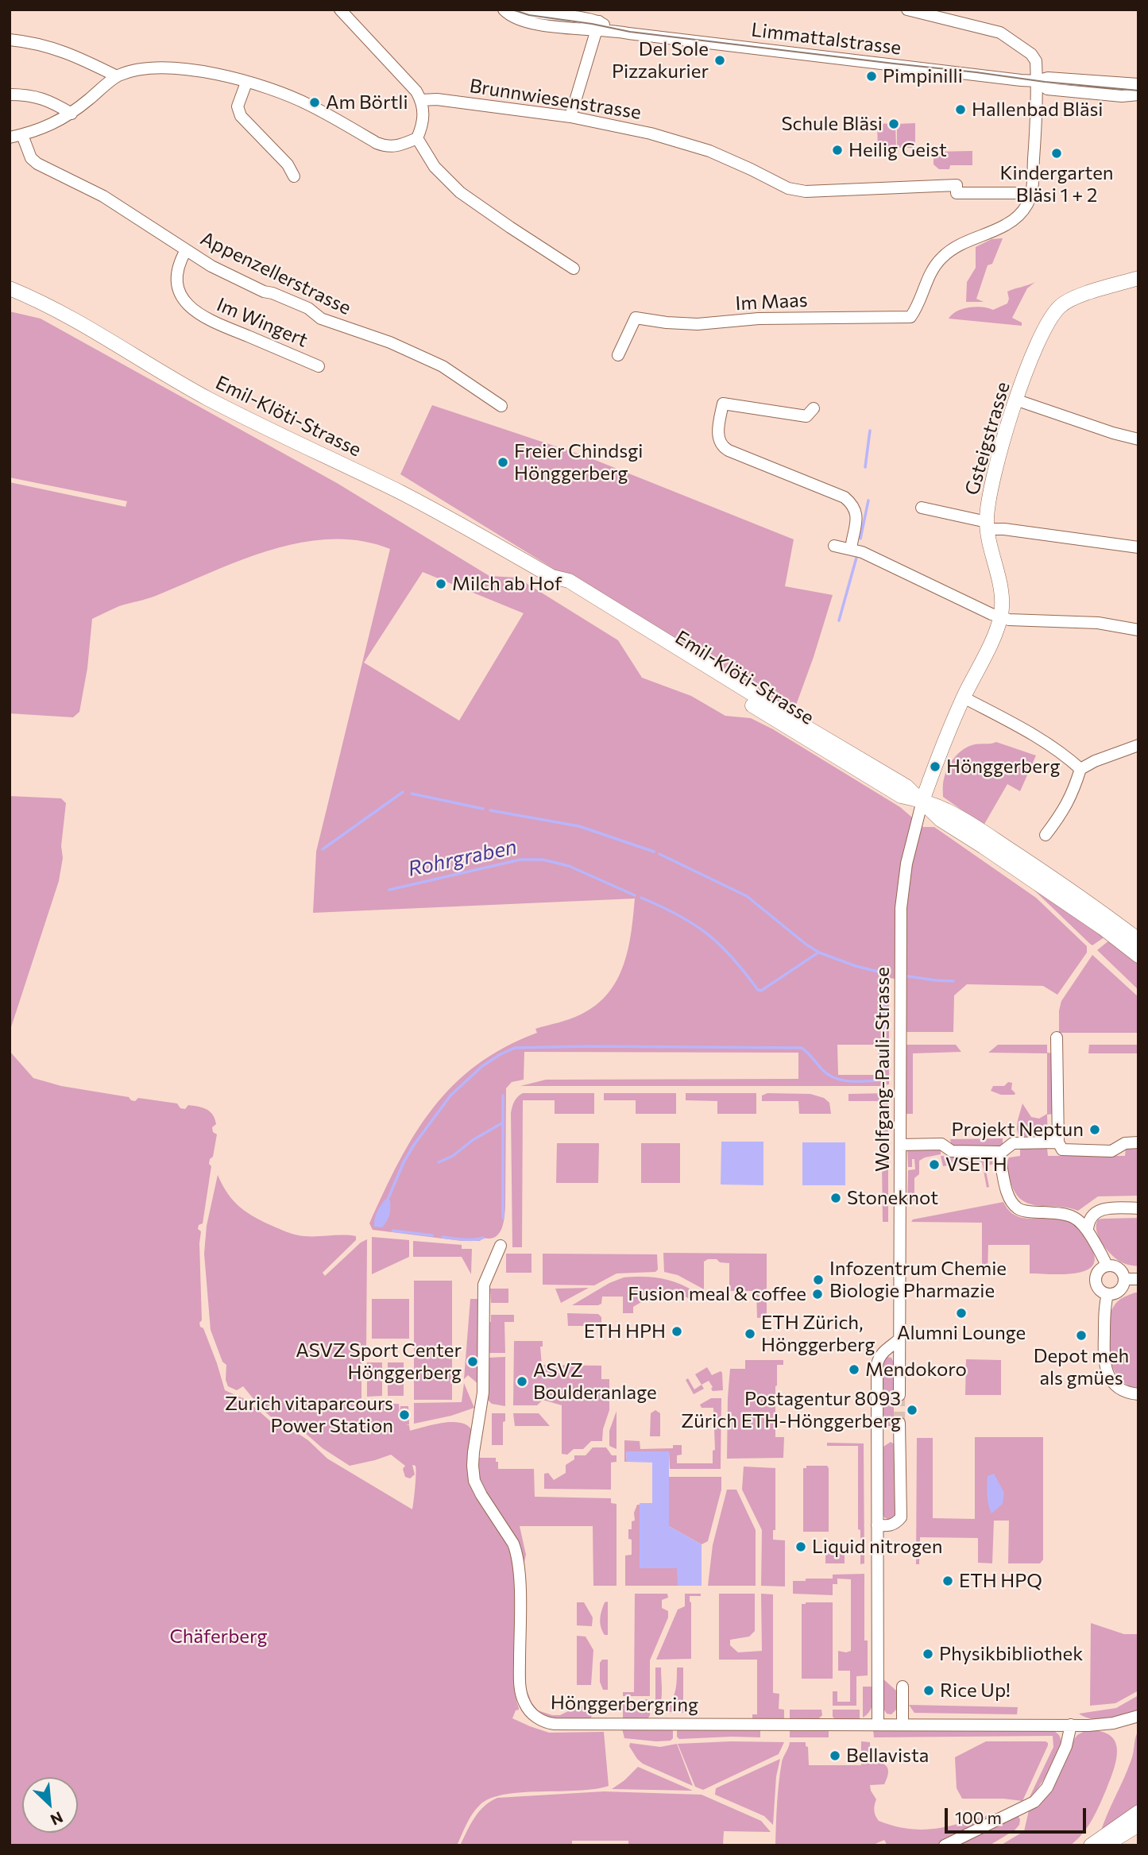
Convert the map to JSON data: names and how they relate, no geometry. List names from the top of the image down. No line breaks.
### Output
{"streets":{"street":["Limmattalstrasse","Brunnwiesenstrasse","Appenzellerstrasse","Im Maas","Im Wingert","Emil-Klöti-Strasse","Gsteigstrasse","Wolfgang-Pauli-Strasse","Hönggerbergring"]},"crossings":[["Brunnwiesenstrasse","Im Maas"],["Appenzellerstrasse","Im Wingert"],["Emil-Klöti-Strasse","Gsteigstrasse"],["Emil-Klöti-Strasse","Wolfgang-Pauli-Strasse"],["Gsteigstrasse","Wolfgang-Pauli-Strasse"]],"water":["Rohrgraben"],"parks":["Chäferberg"],"places":["Del Sole Pizzakurier","Pimpinilli","Am Börtli","Hallenbad Bläsi","Schule Bläsi","Heilig Geist","Kindergarten Bläsi 1 + 2","Freier Chindsgi Hönggerberg","Milch ab Hof","Hönggerberg","Projekt Neptun","VSETH","Stoneknot","Infozentrum Chemie Biologie Pharmazie","Fusion meal & coffee","Alumni Lounge","ETH HPH","ETH Zürich, Hönggerberg","Depot meh als gmües","ASVZ Sport Center Hönggerberg","Mendokoro","ASVZ Boulderanlage","Postagentur 8093 Zürich ETH-Hönggerberg","Zurich vitaparcours Power Station","Liquid nitrogen","ETH HPQ","Physikbibliothek","Rice Up!","Bellavista"],"scale_bar":"100 m","north":"bottom right"}
